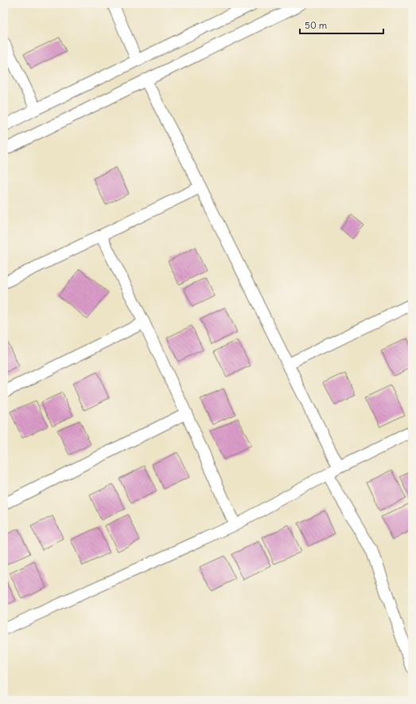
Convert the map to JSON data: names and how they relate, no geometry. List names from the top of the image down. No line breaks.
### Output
{"scale_bar":"50 m"}
